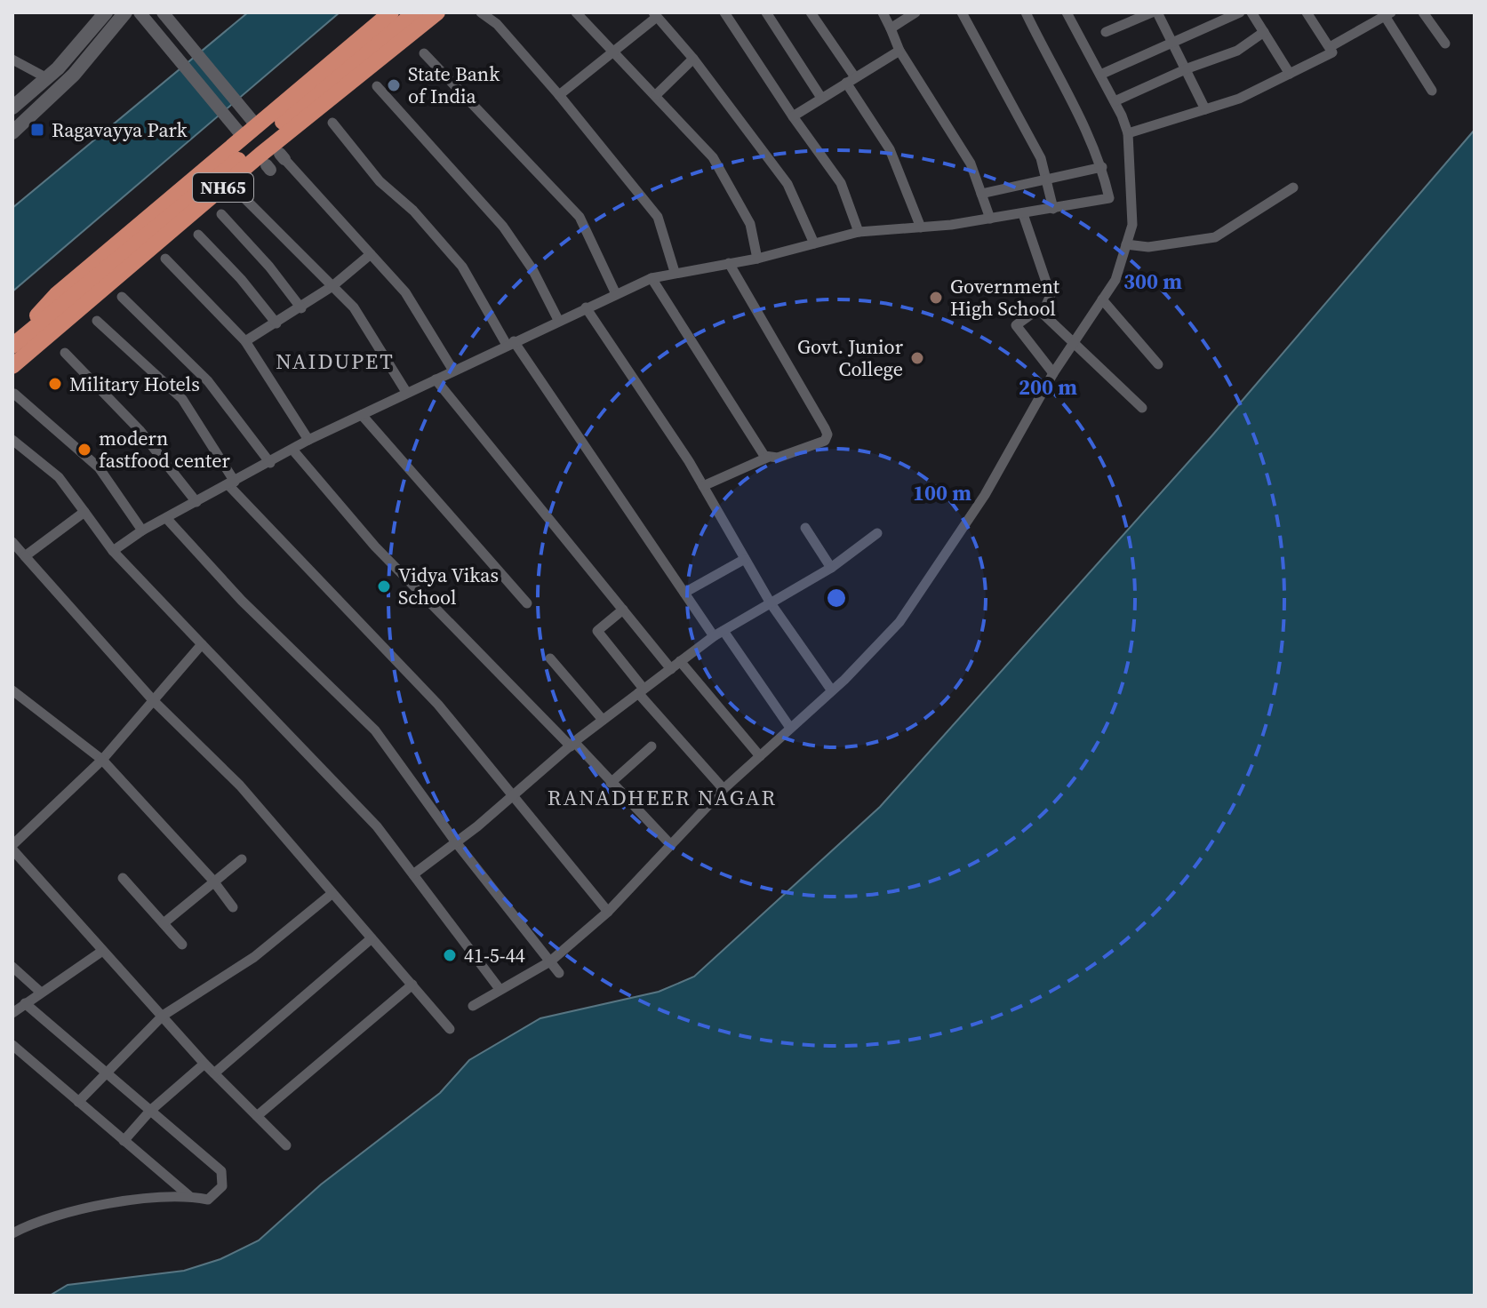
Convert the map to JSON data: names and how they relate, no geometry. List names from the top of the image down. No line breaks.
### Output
{"streets":{"highway":["NH65"]},"districts":["NAIDUPET","RANADHEER NAGAR"],"places":{"other":["State Bank of India","Government High School","Govt. Junior College","Military Hotels","modern fastfood center","Vidya Vikas School","41-5-44"],"transit":["Ragavayya Park"]},"rings":["300 m","200 m","100 m"]}
